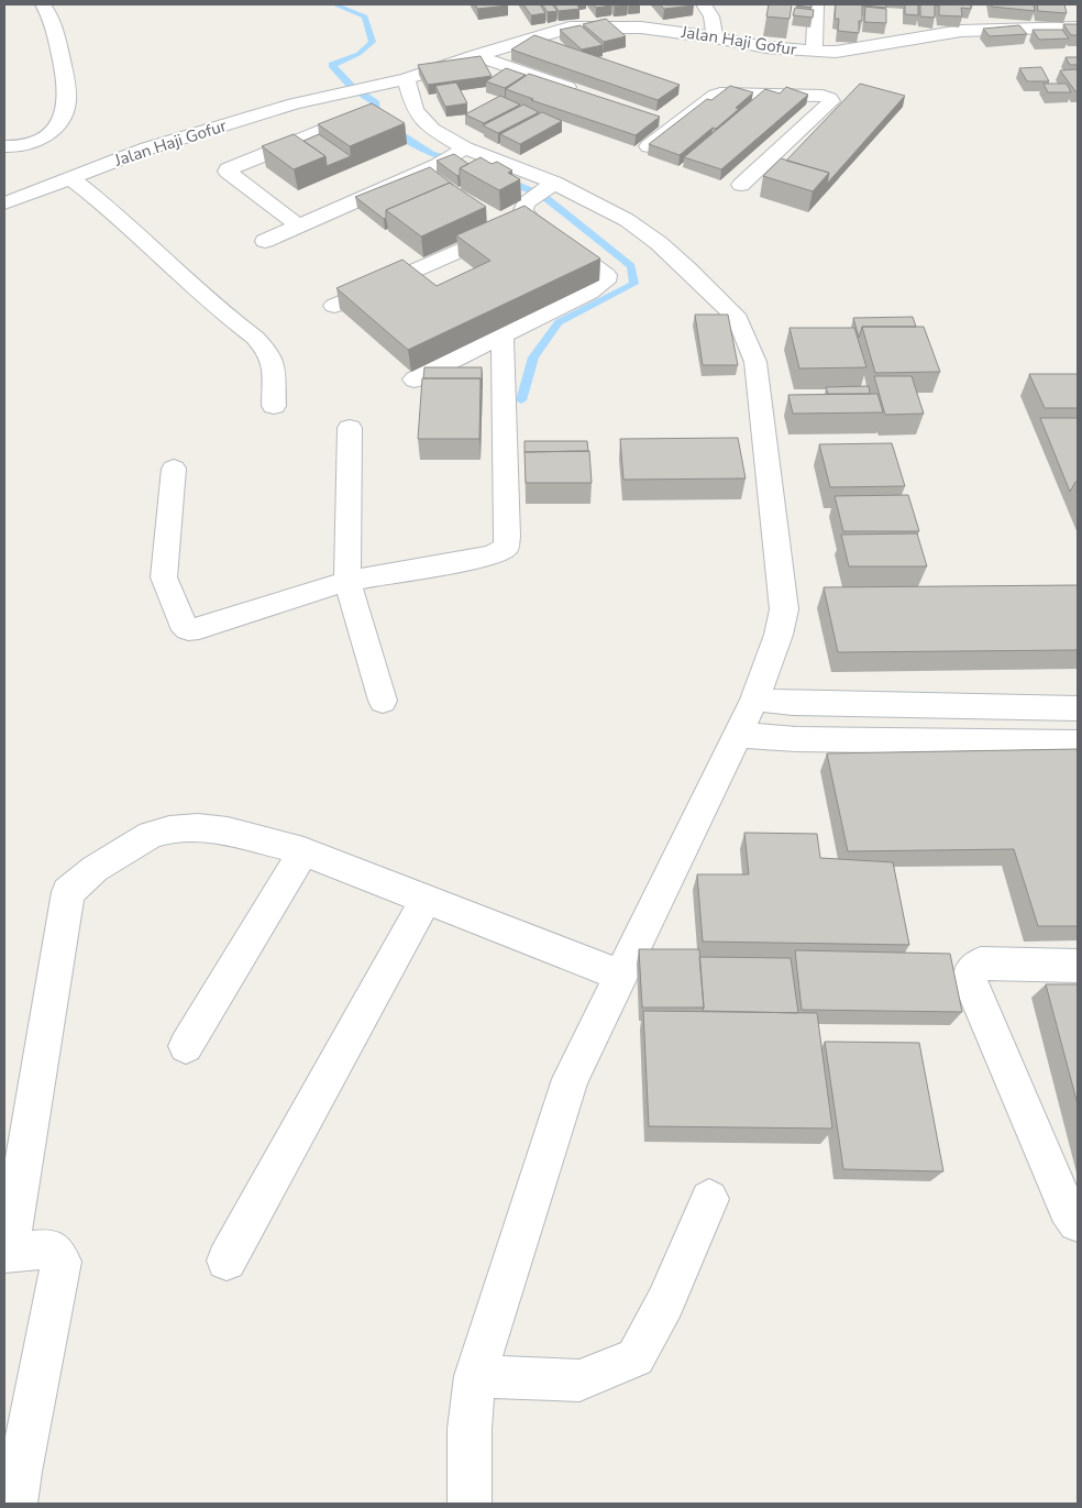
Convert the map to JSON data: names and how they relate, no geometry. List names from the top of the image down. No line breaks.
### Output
{"streets":{"street":["Jalan Haji Gofur"]}}
